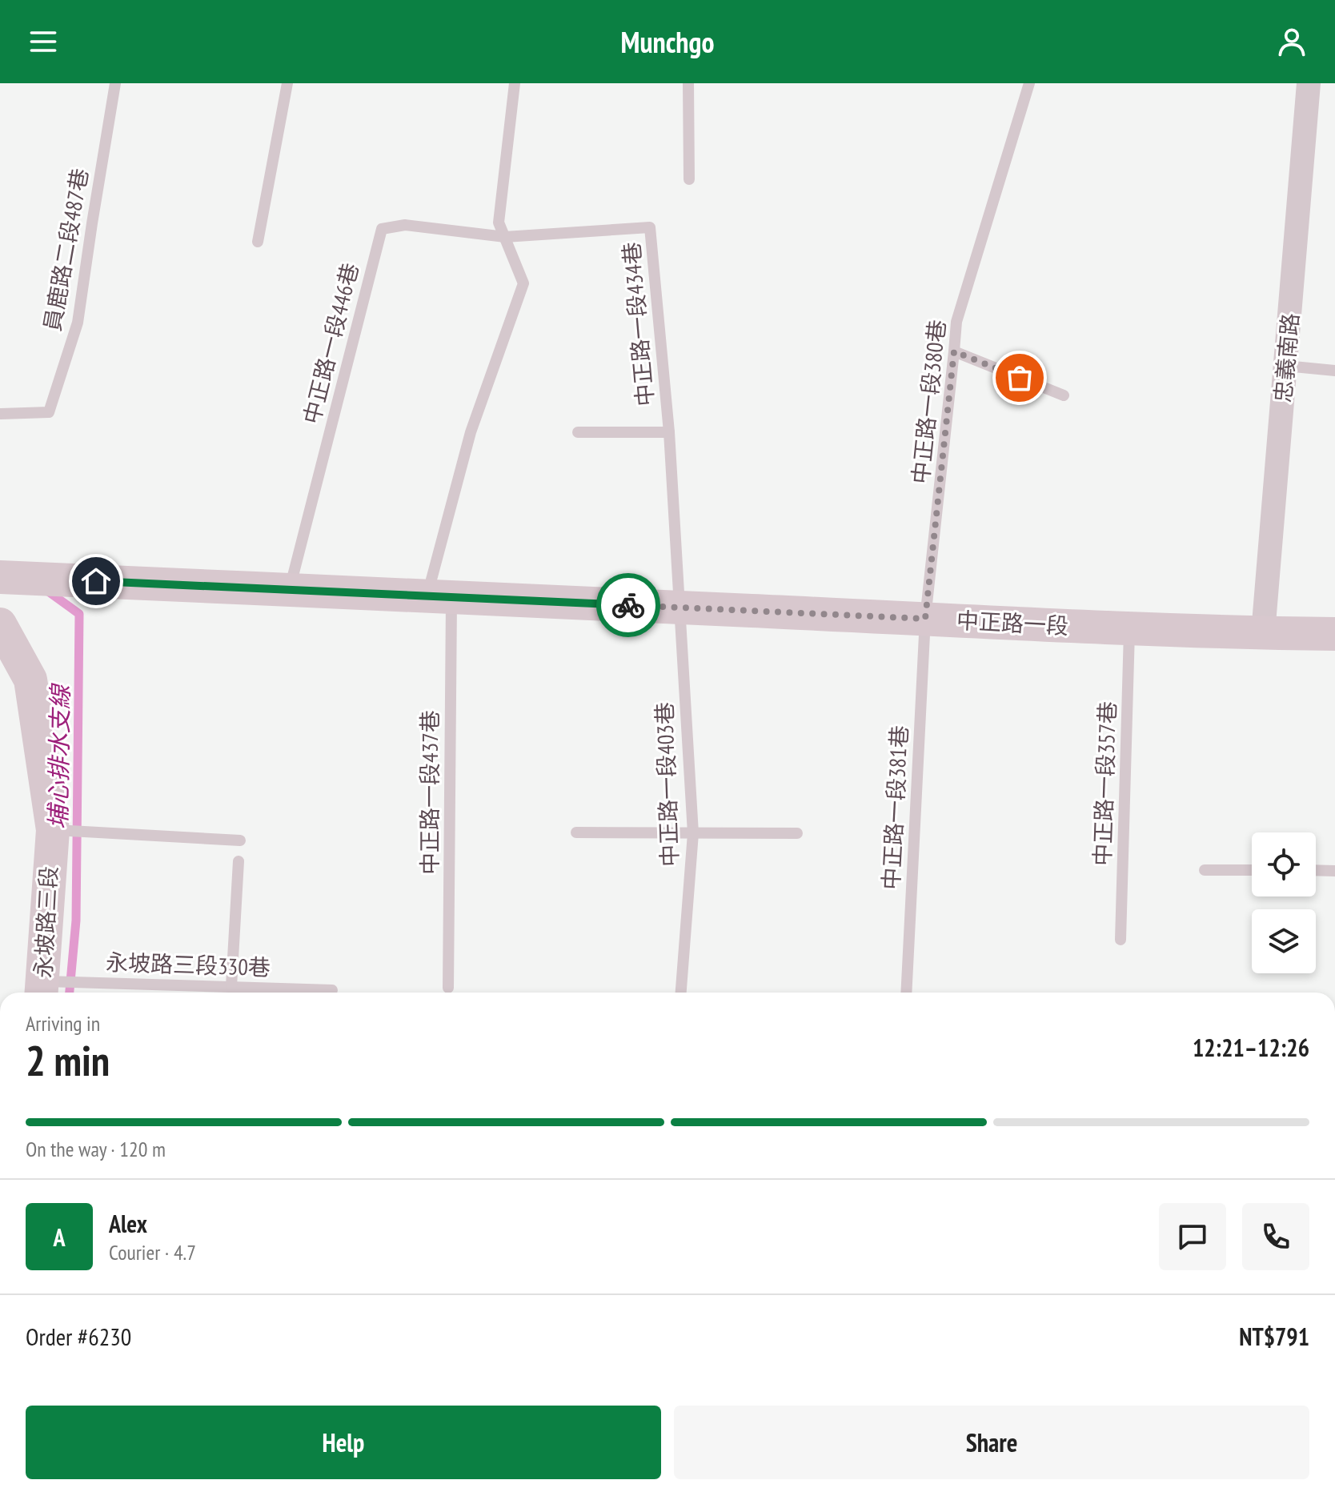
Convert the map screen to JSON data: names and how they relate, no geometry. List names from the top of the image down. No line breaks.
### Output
{"streets":{"main road":["中正路一段","永坡路三段"],"street":["忠義南路"],"lane":["員鹿路二段487巷","中正路一段434巷","中正路一段446巷","中正路一段380巷","中正路一段357巷","中正路一段403巷","中正路一段437巷","中正路一段381巷","永坡路三段330巷"]},"crossings":[["中正路一段434巷","中正路一段446巷"],["中正路一段434巷","中正路一段403巷"],["中正路一段446巷","中正路一段"],["忠義南路","中正路一段"],["中正路一段380巷","中正路一段"],["中正路一段380巷","中正路一段381巷"],["中正路一段","中正路一段357巷"],["中正路一段","中正路一段403巷"],["中正路一段","中正路一段437巷"],["中正路一段","中正路一段381巷"],["永坡路三段","永坡路三段330巷"]],"water":["埔心排水支線"],"page":{"header":"Munchgo","heading":["2 min","Arriving in","12:21–12:26"],"panel":["Alex","Courier · 4.7","Order #6230","NT$791"],"bar":"On the way · 120 m","round":"A","buttons":["Help","Share"]}}
